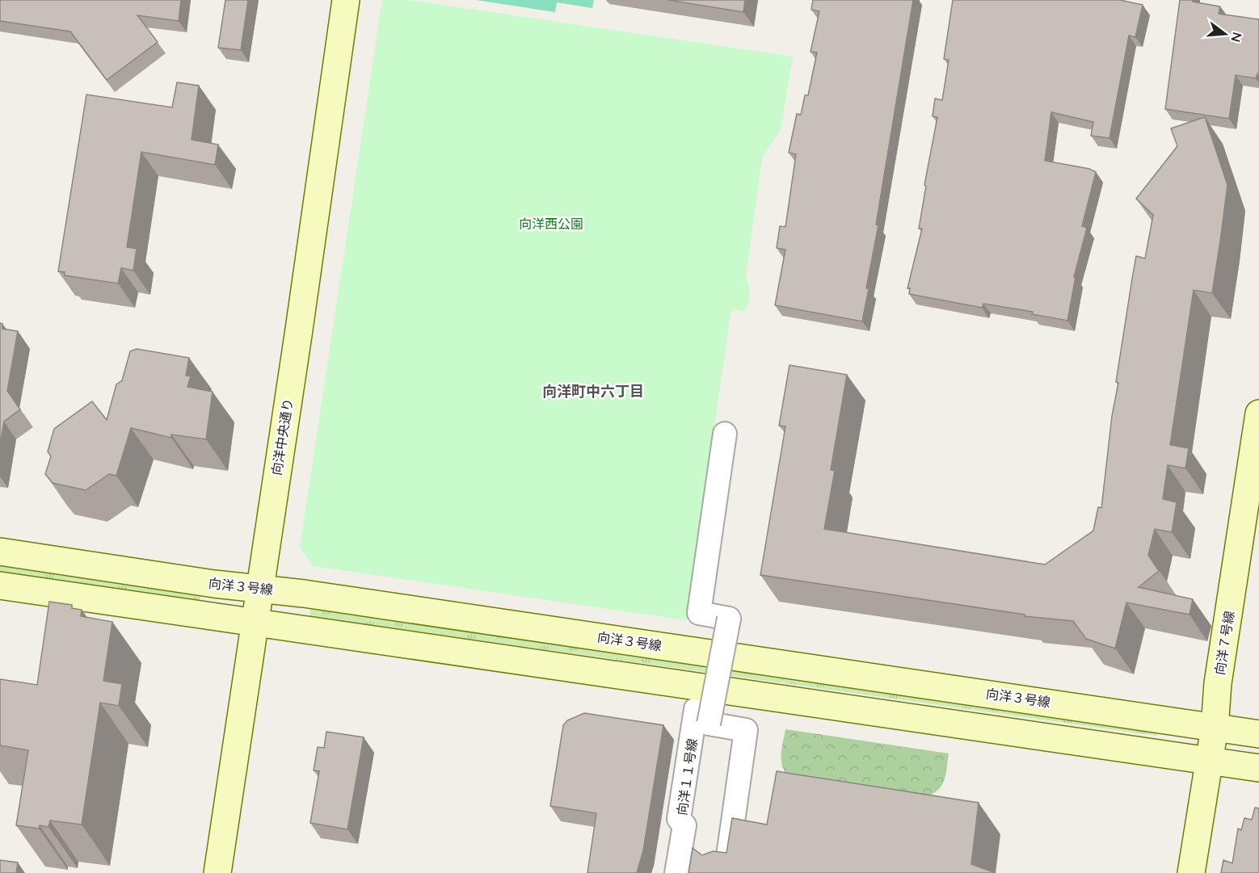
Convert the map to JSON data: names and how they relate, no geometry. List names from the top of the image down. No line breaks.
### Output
{"streets":{"street":["向洋中央通り","向洋３号線","向洋７号線","向洋１１号線"]},"crossings":[["向洋中央通り","向洋３号線"],["向洋３号線","向洋７号線"]],"districts":["向洋町中六丁目"],"parks":["向洋西公園"],"north":"right"}
